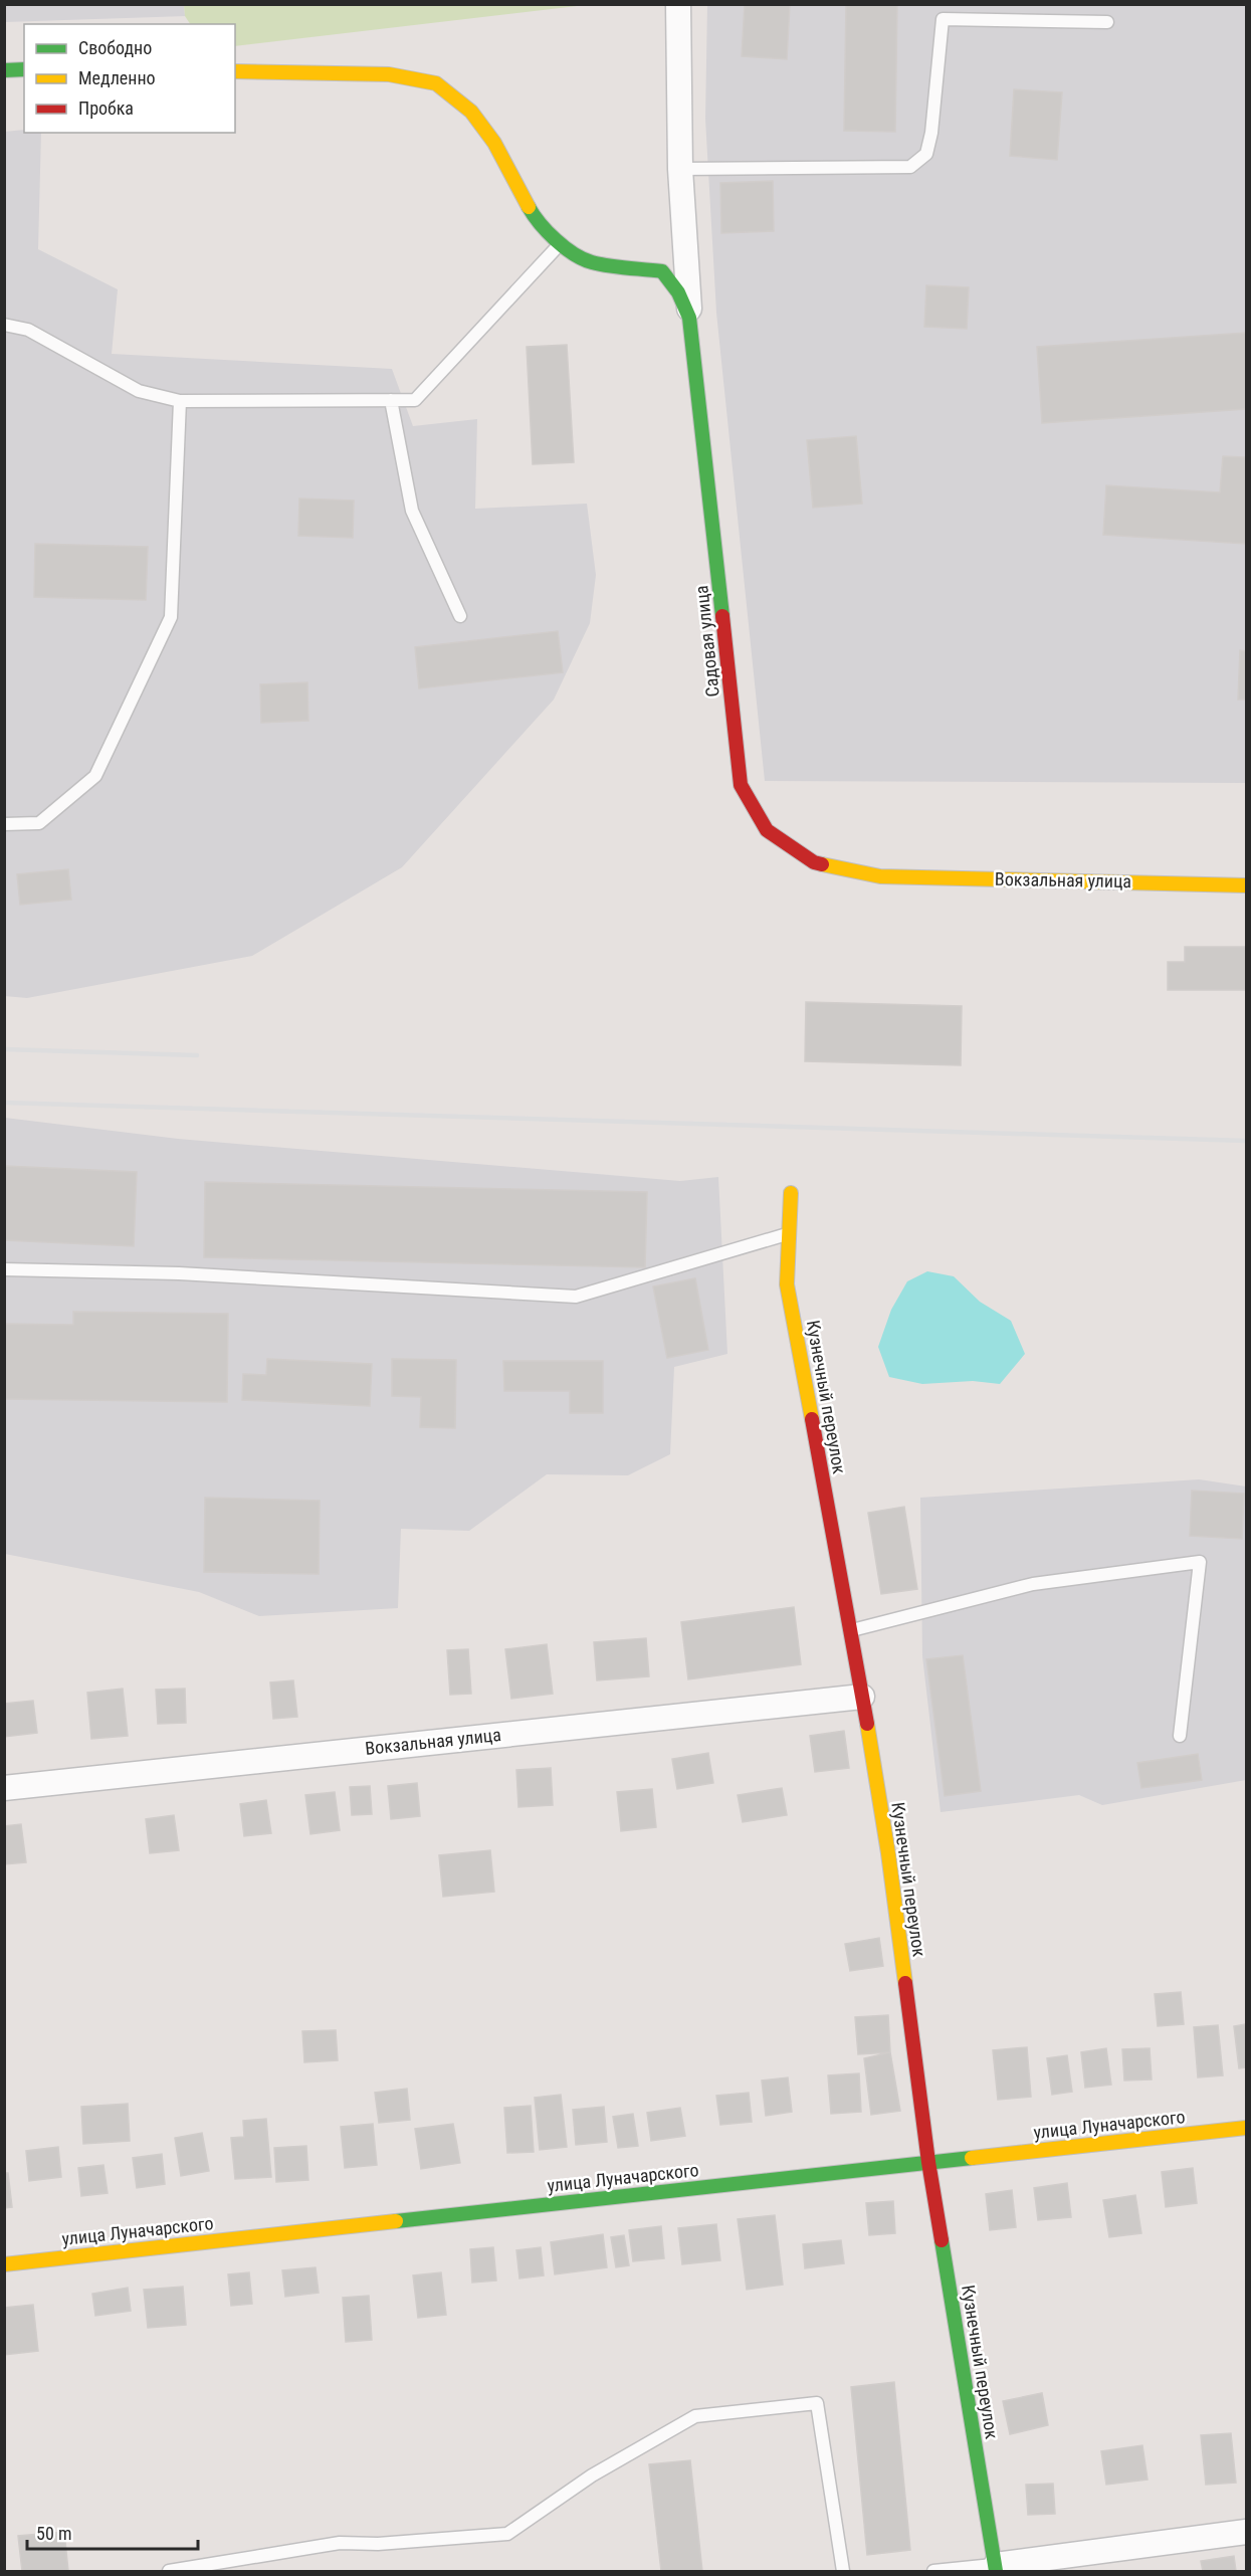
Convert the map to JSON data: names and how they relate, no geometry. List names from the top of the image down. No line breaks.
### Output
{"streets":{"street":["Садовая улица","Вокзальная улица","Кузнечный переулок","улица Луначарского"]},"crossings":[["Садовая улица","Вокзальная улица"],["Вокзальная улица","Кузнечный переулок"],["Кузнечный переулок","улица Луначарского"]],"legend":["Свободно","Медленно","Пробка"],"scale_bar":"50 m"}
